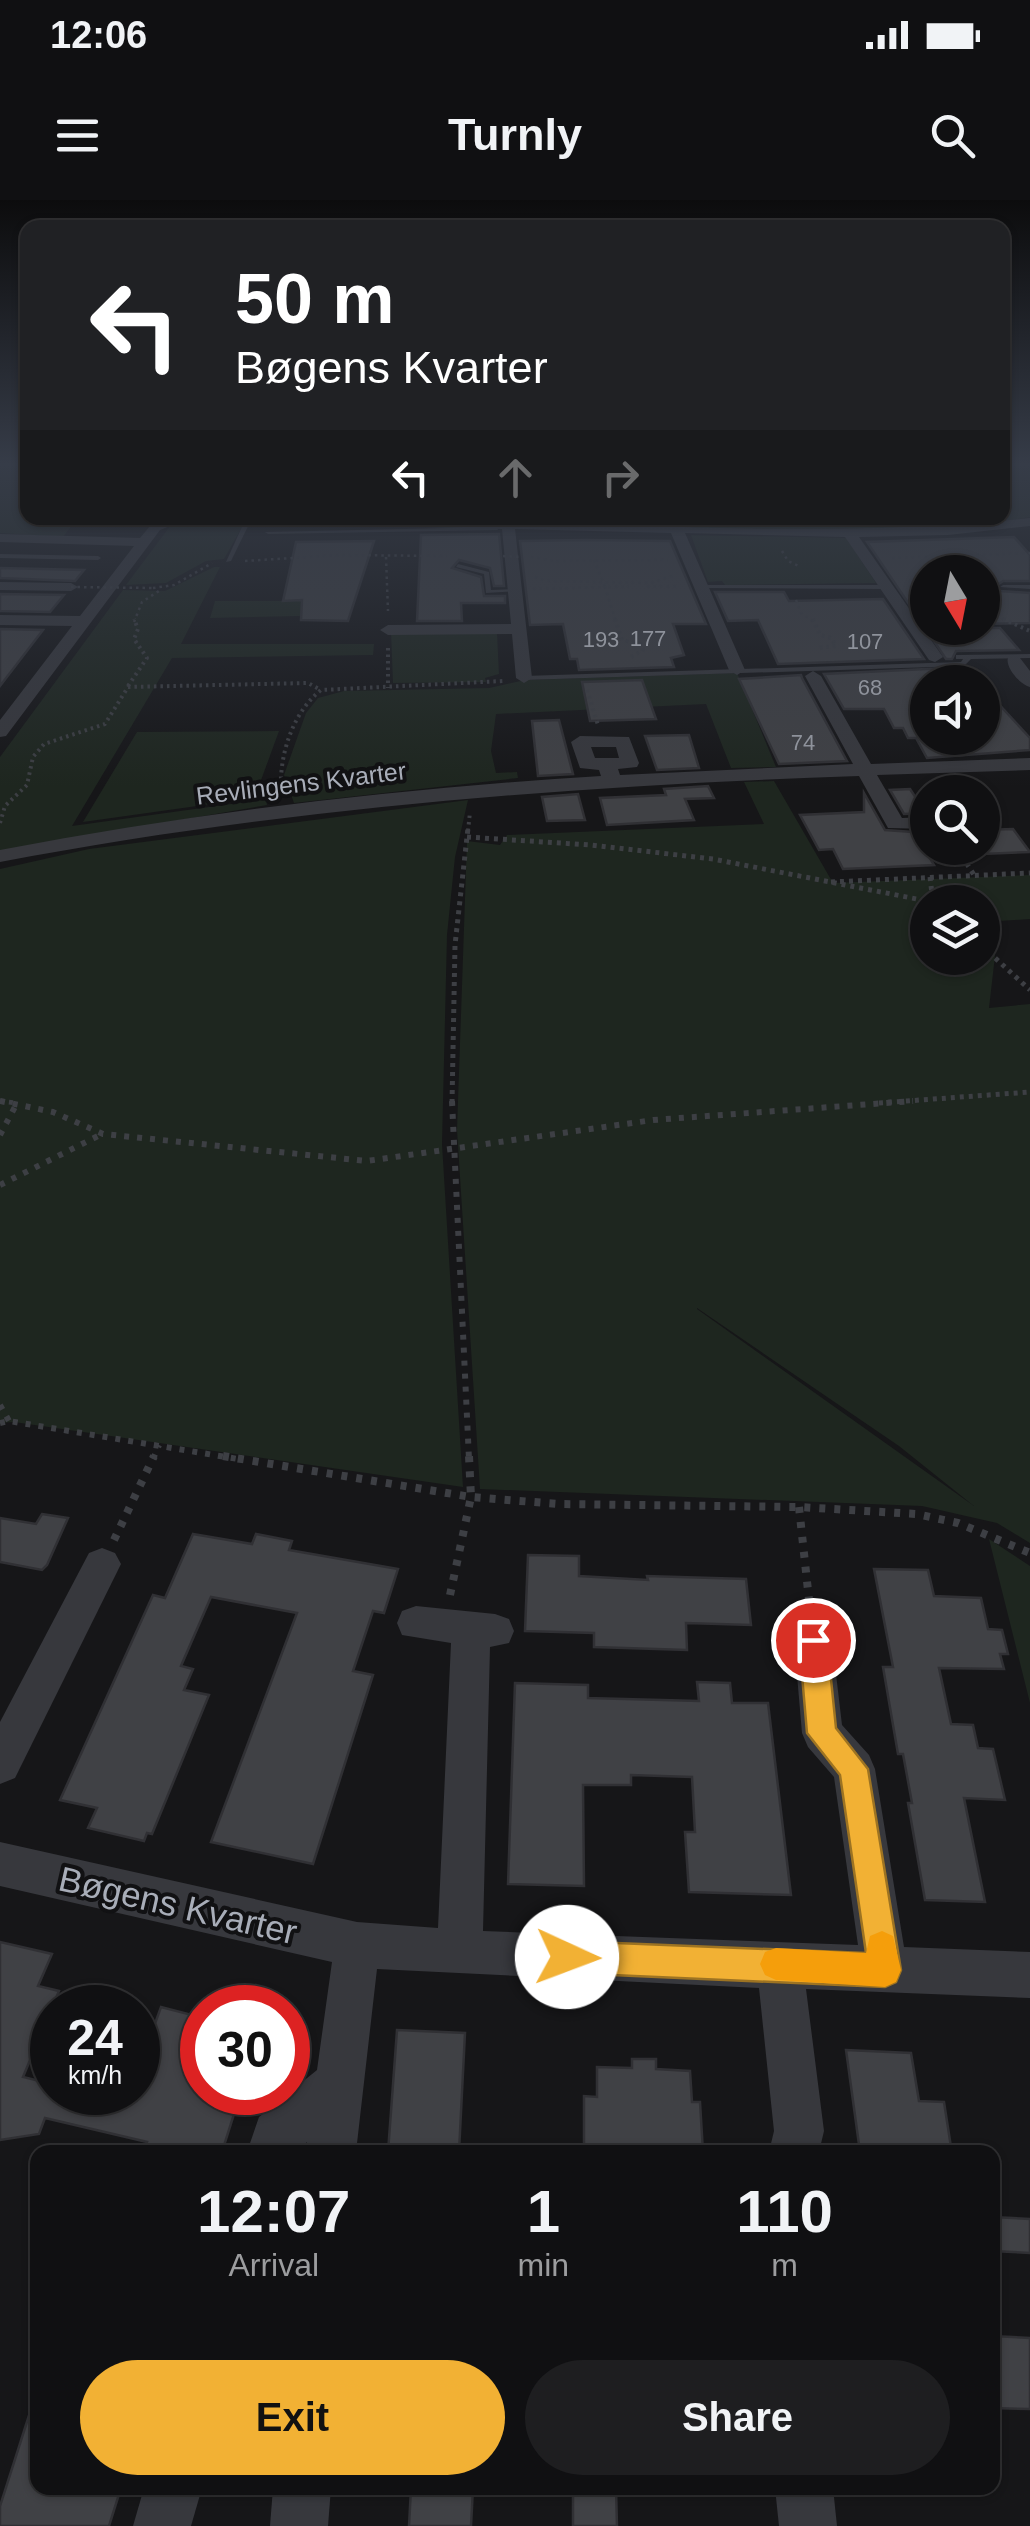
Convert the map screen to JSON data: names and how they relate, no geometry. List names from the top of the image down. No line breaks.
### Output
{"streets":{"street":["Revlingens Kvarter","Bøgens Kvarter"]},"house_numbers":["177","193","107","68","74"],"north":"bottom","page":{"status":"12:06","header":"Turnly","turn":["50 m","Bøgens Kvarter"],"speed":"24 km/h","limit":"30","eta":["12:07","Arrival","1","min","110","m"],"buttons":["Exit","Share"]}}
